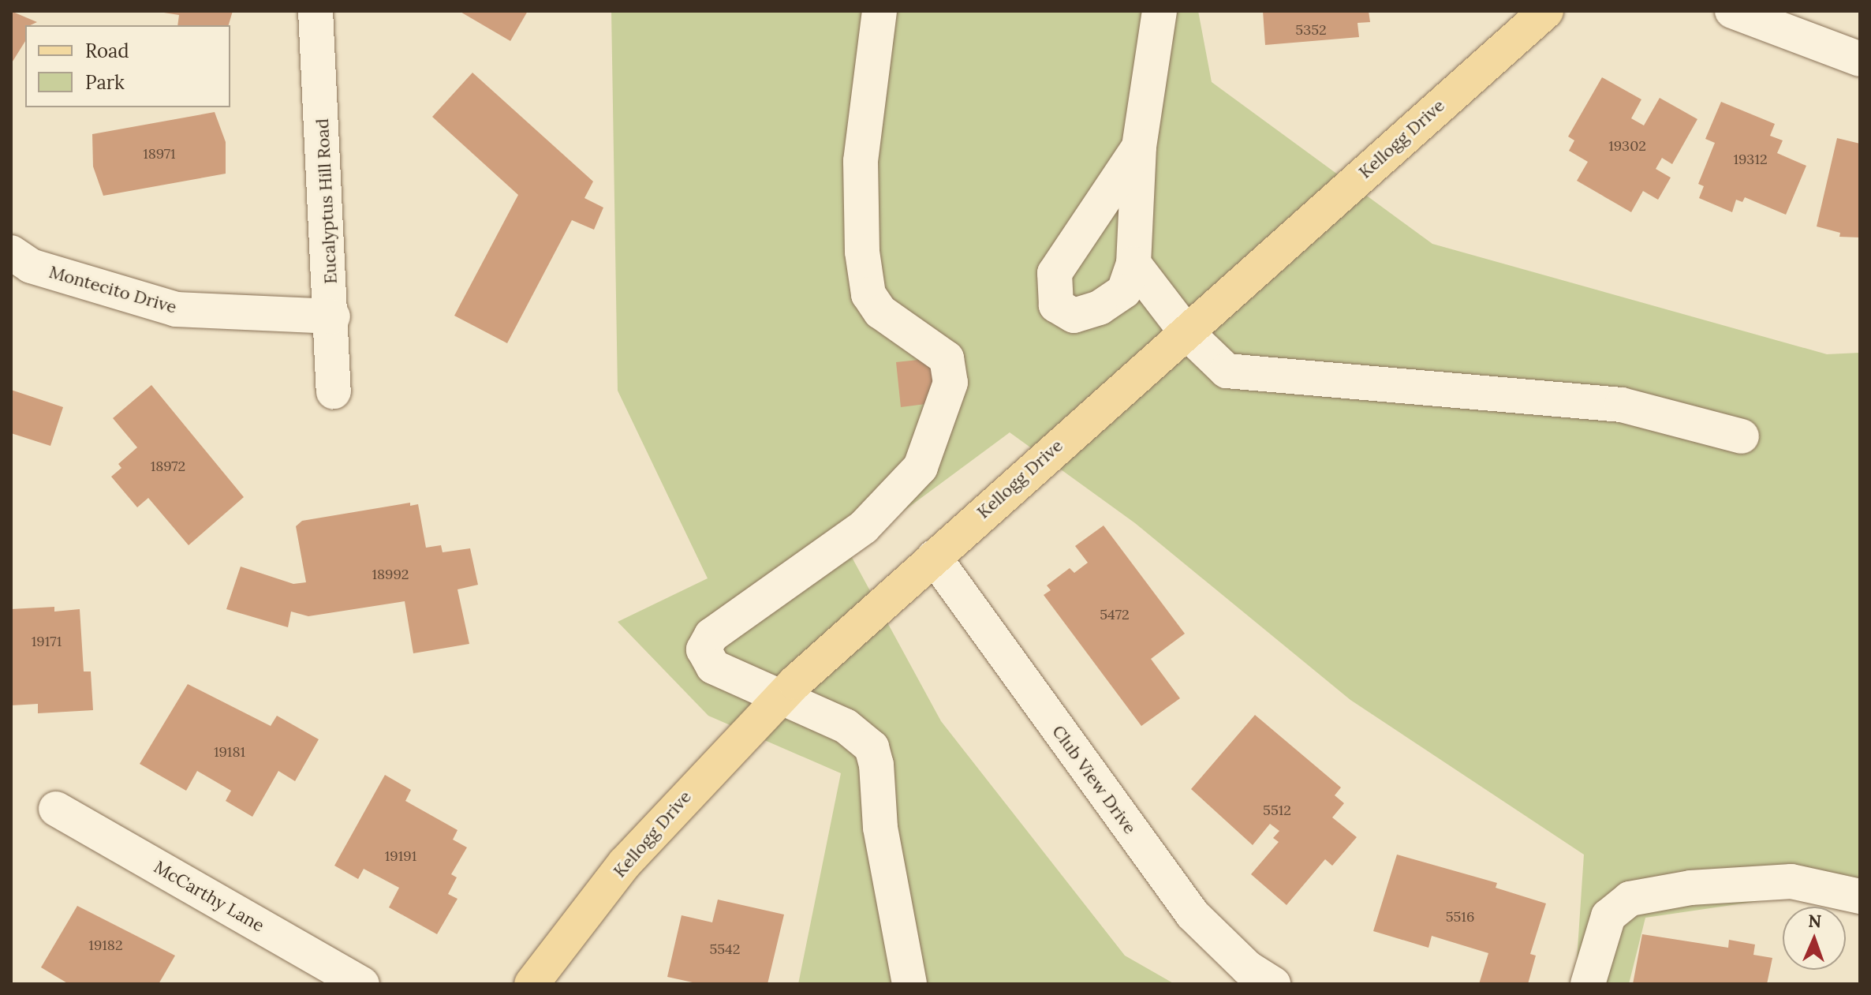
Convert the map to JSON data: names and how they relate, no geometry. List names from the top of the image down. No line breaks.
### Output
{"streets":{"main road":["Kellogg Drive"],"street":["Eucalyptus Hill Road","Montecito Drive","Club View Drive","McCarthy Lane"]},"crossings":[["Kellogg Drive","Club View Drive"],["Eucalyptus Hill Road","Montecito Drive"]],"house_numbers":["5352","19302","18971","19312","18972","18992","5472","19171","19181","5512","19191","5516","19182","5542"],"legend":["Road","Park"],"north":"top"}
